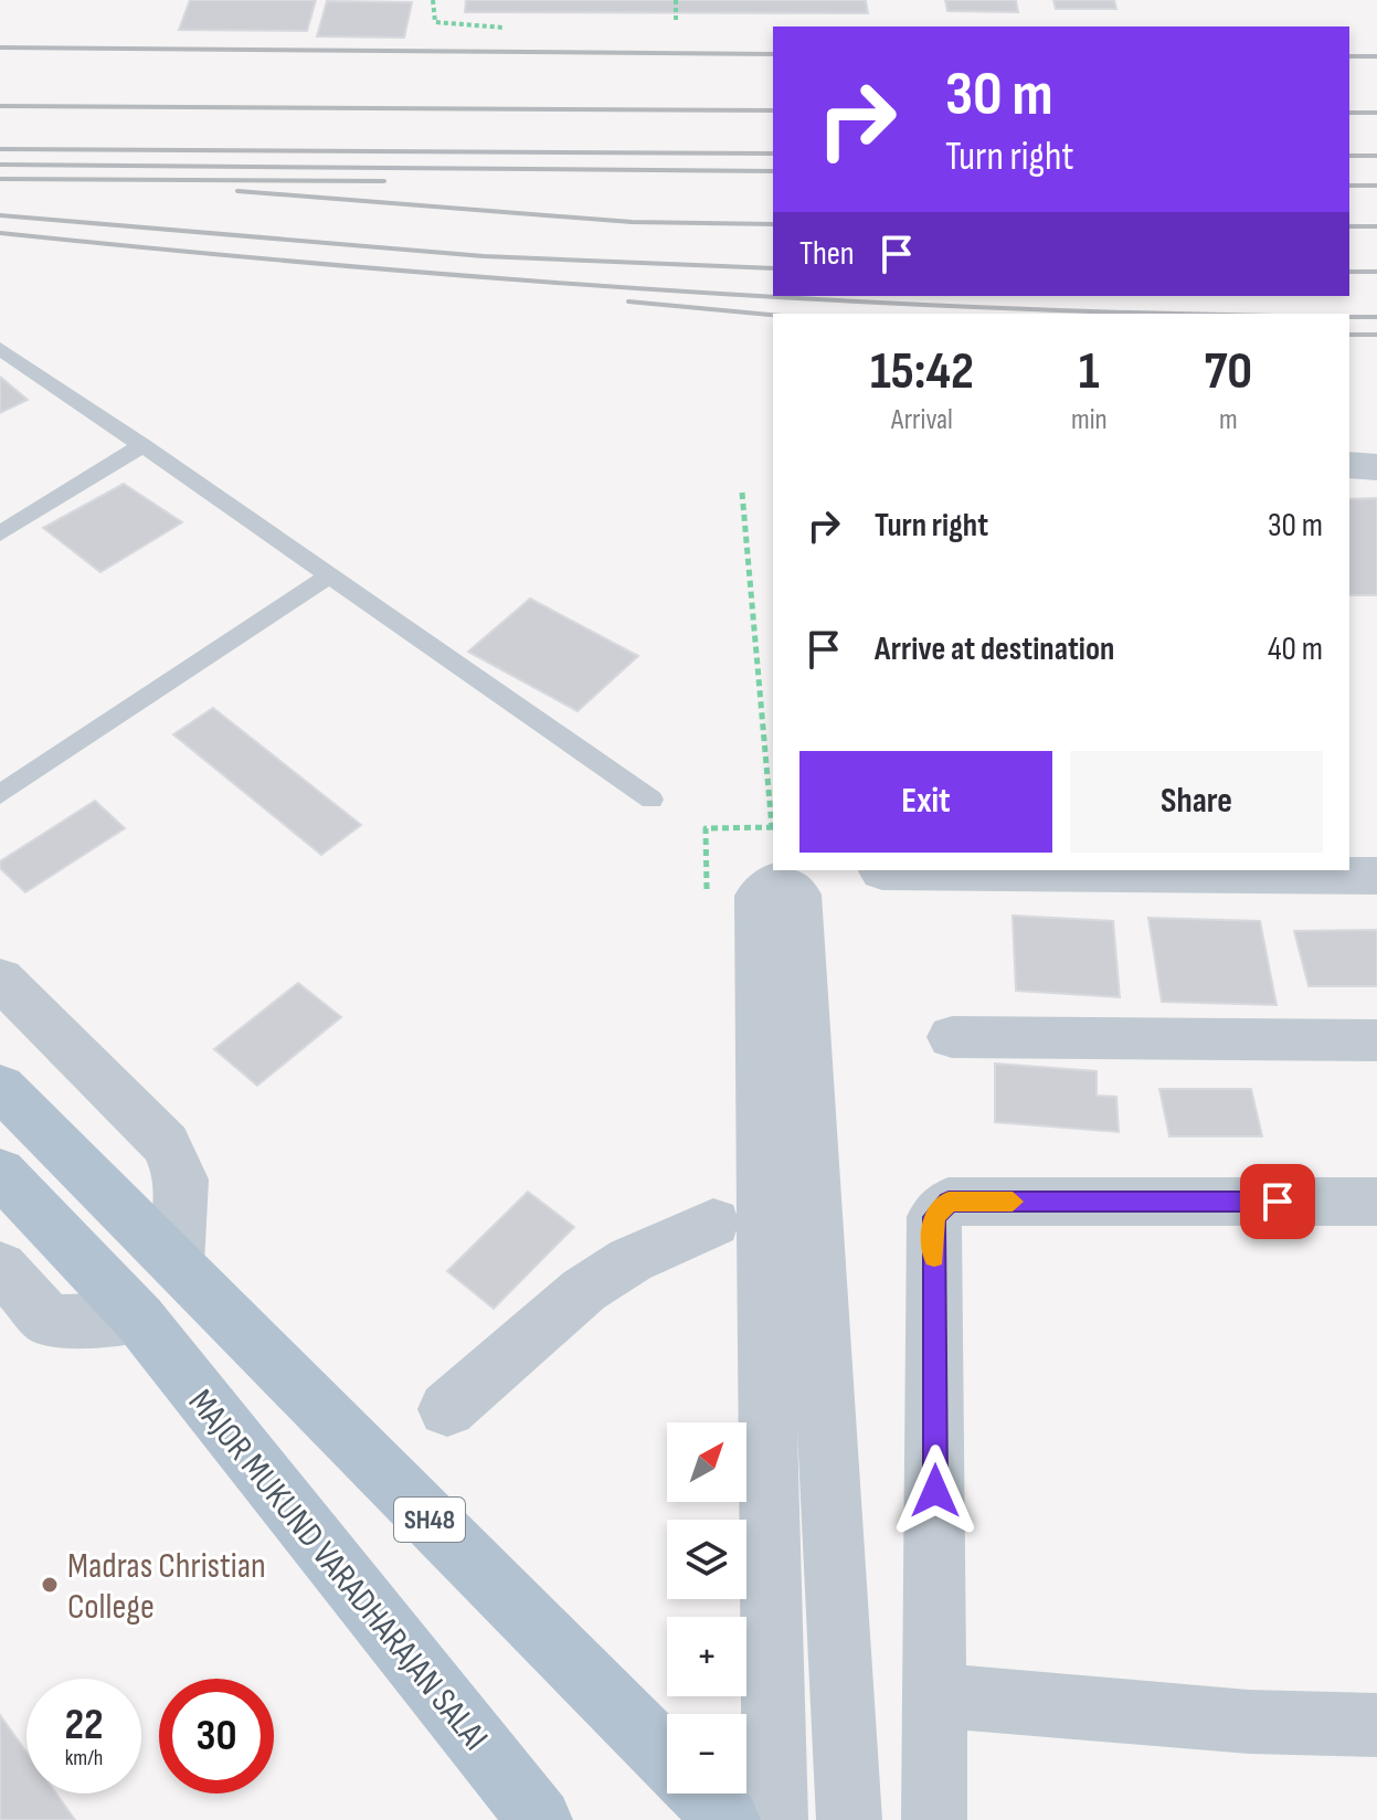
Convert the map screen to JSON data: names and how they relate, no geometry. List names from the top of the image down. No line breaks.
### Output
{"streets":{"main road":["SH48","MAJOR MUKUND VARADHARAJAN SALAI"]},"places":["Madras Christian College"],"north":"top right","page":{"turn":["30 m","Turn right"],"then":"Then","eta":["15:42","Arrival","1","min","70","m"],"list":[{"name":"Turn right","value":"30 m"},{"name":"Arrive at destination","value":"40 m"}],"buttons":["Exit","Share"],"map_buttons":["+","−"],"speed":"22 km/h","limit":"30"}}
